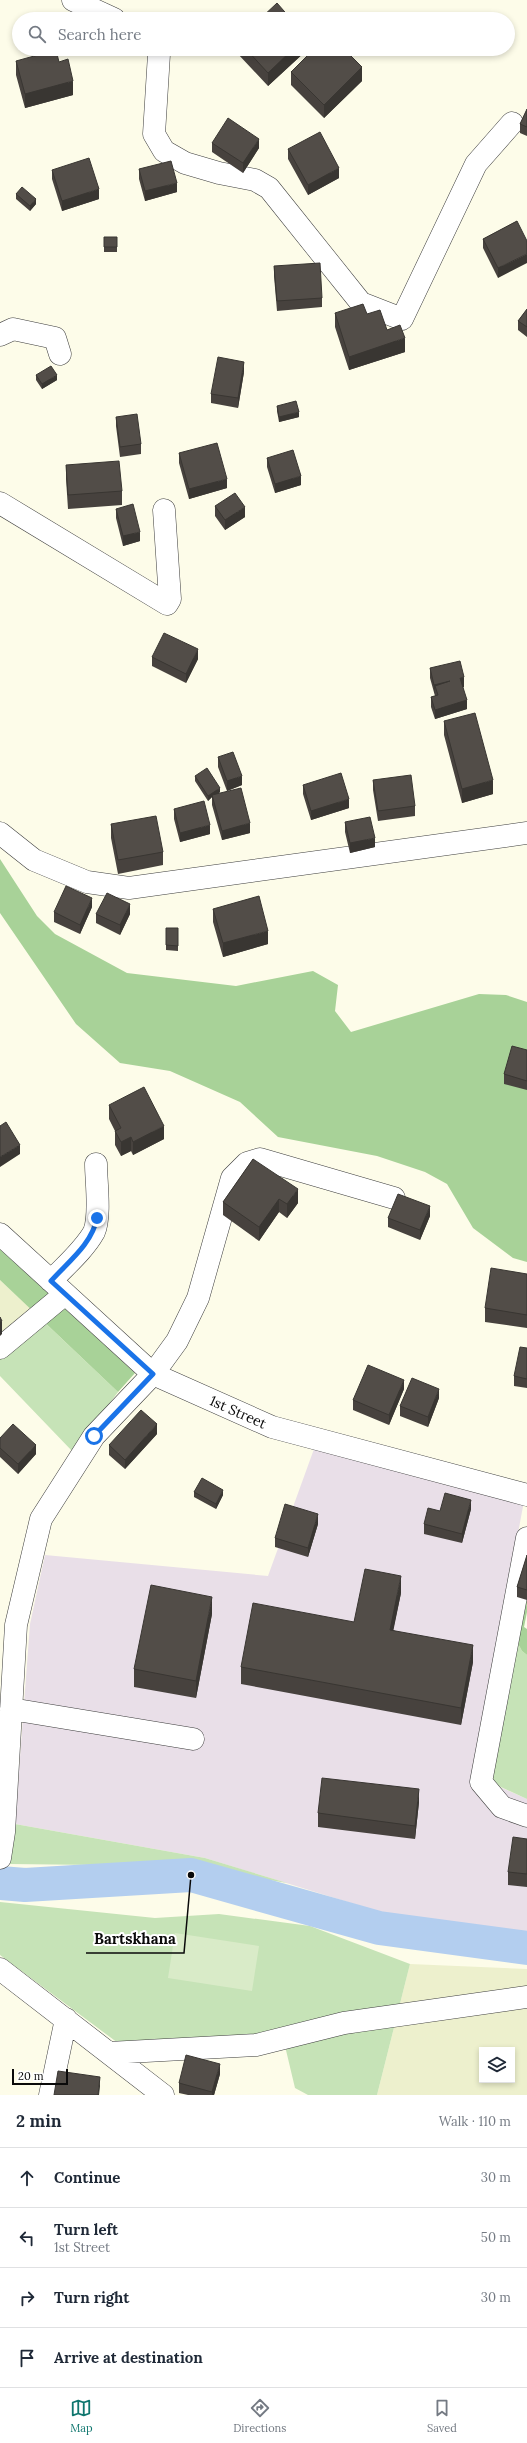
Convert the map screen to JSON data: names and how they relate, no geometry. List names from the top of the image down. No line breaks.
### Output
{"streets":{"street":["1st Street"]},"places":["Bartskhana"],"scale_bar":"20 m","page":{"search":"Search here","scale":"20 m","heading":["2 min","Walk · 110 m"],"list":[["Continue","30 m"],["Turn left","1st Street","50 m"],["Turn right","30 m"],"Arrive at destination"],"nav":["Map","Directions","Saved"]}}
